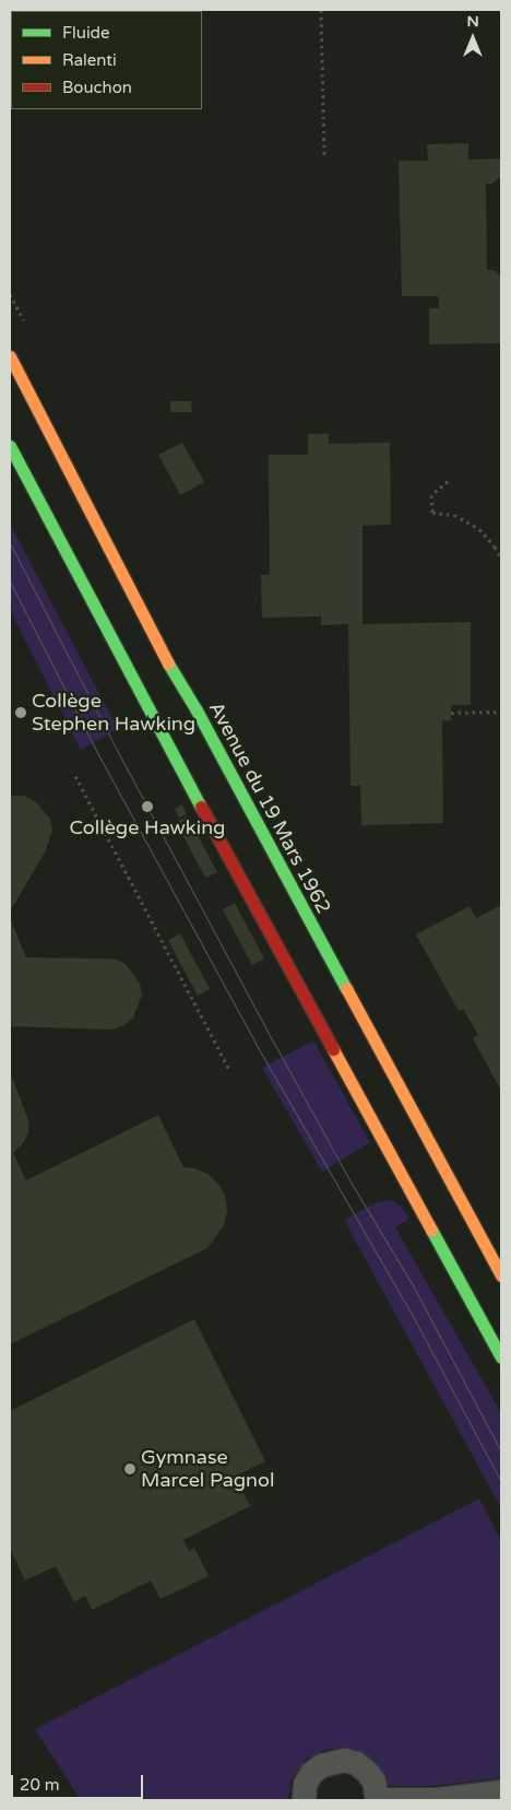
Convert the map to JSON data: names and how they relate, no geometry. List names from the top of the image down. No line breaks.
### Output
{"streets":{"street":["Avenue du 19 Mars 1962"]},"places":["Collège Stephen Hawking","Collège Hawking","Gymnase Marcel Pagnol"],"legend":["Fluide","Ralenti","Bouchon"],"scale_bar":"20 m","north":"top"}
